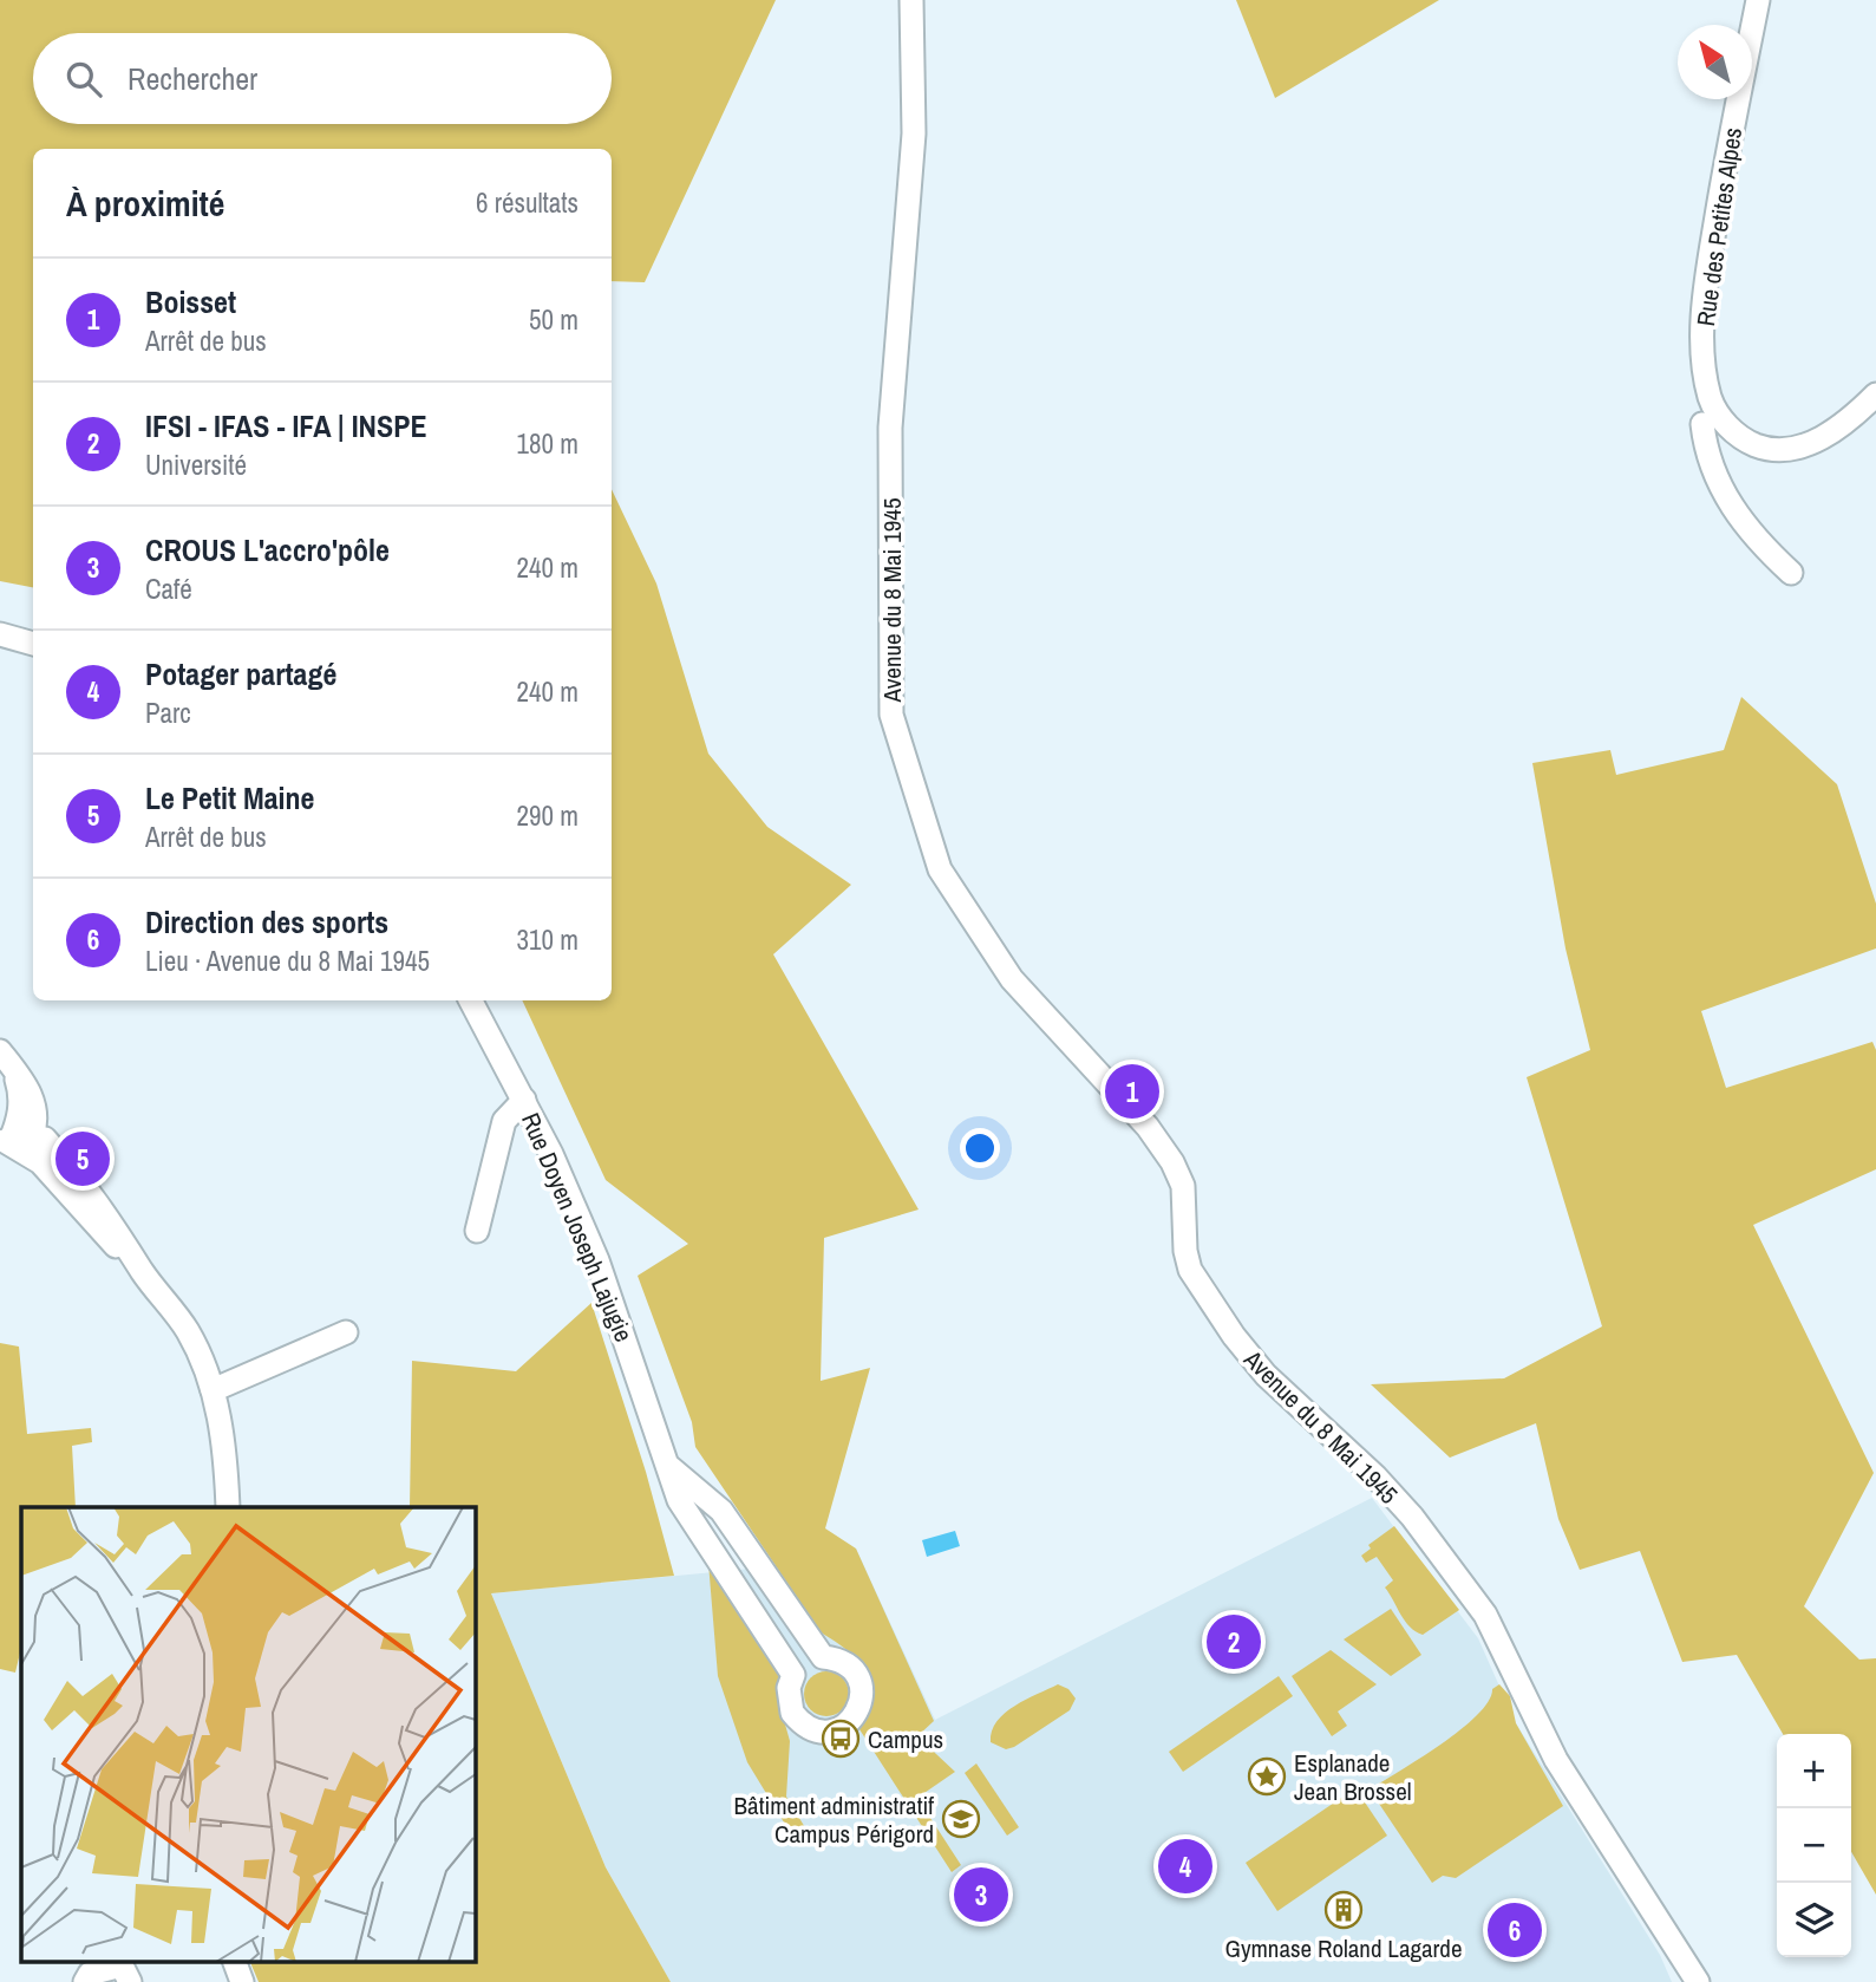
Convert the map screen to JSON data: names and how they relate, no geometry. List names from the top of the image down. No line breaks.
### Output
{"streets":{"street":["Rue des Petites Alpes","Avenue du 8 Mai 1945","Rue Doyen Joseph Lajugie"]},"places":{"bus stop":["Campus"],"place":["Esplanade Jean Brossel"],"school or university":["Bâtiment administratif Campus Périgord"],"building":["Gymnase Roland Lagarde"]},"north":"top left","page":{"search":"Rechercher","heading":["À proximité","6 résultats"],"list":[{"mark":"1","name":"Boisset","note":"Arrêt de bus","value":"50 m"},{"mark":"2","name":"IFSI - IFAS - IFA | INSPE","note":"Université","value":"180 m"},{"mark":"3","name":"CROUS L'accro'pôle","note":"Café","value":"240 m"},{"mark":"4","name":"Potager partagé","note":"Parc","value":"240 m"},{"mark":"5","name":"Le Petit Maine","note":"Arrêt de bus","value":"290 m"},{"mark":"6","name":"Direction des sports","note":"Lieu · Avenue du 8 Mai 1945","value":"310 m"}],"pins":["1","5","2","4","3","6"],"map_buttons":["+","−"]}}
